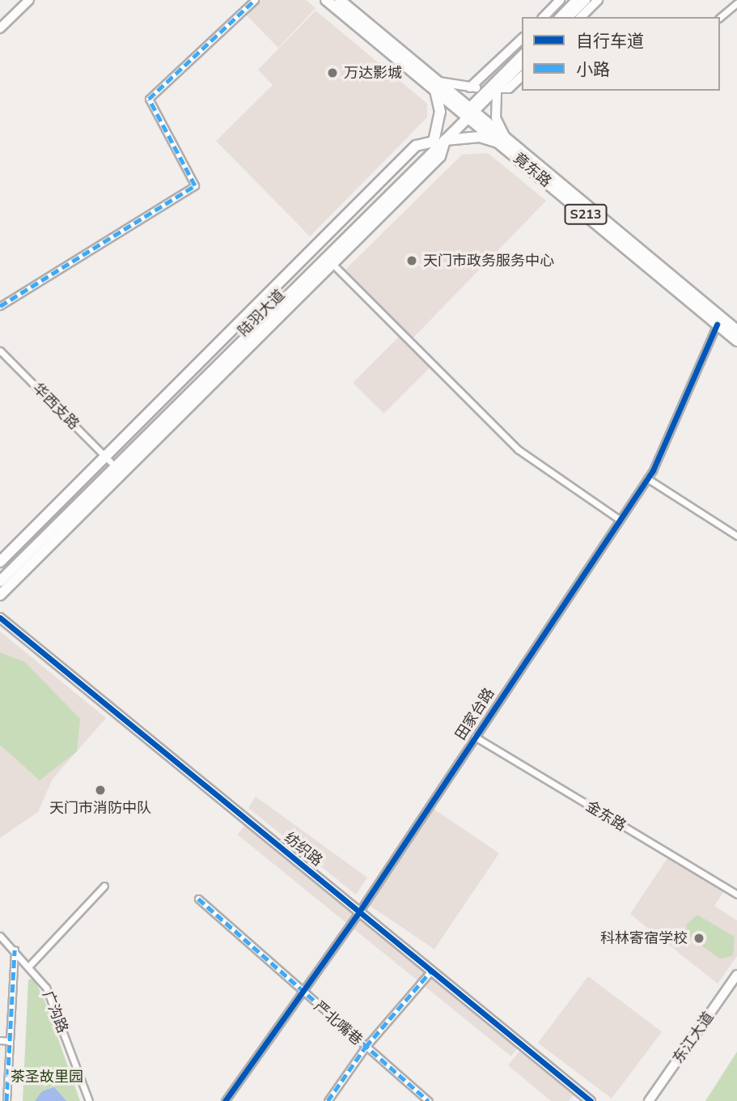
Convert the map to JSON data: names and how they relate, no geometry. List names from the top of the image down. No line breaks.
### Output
{"streets":{"main road":["竟东路","S213","陆羽大道"],"street":["华西支路","田家台路","金东路","纺织路","广沟路","严北嘴巷","东江大道"]},"crossings":[["竟东路","陆羽大道"],["竟东路","田家台路"],["田家台路","金东路"],["田家台路","纺织路"],["田家台路","严北嘴巷"]],"parks":["茶圣故里园"],"places":["万达影城","天门市政务服务中心","天门市消防中队","科林寄宿学校"],"legend":["自行车道","小路"]}
